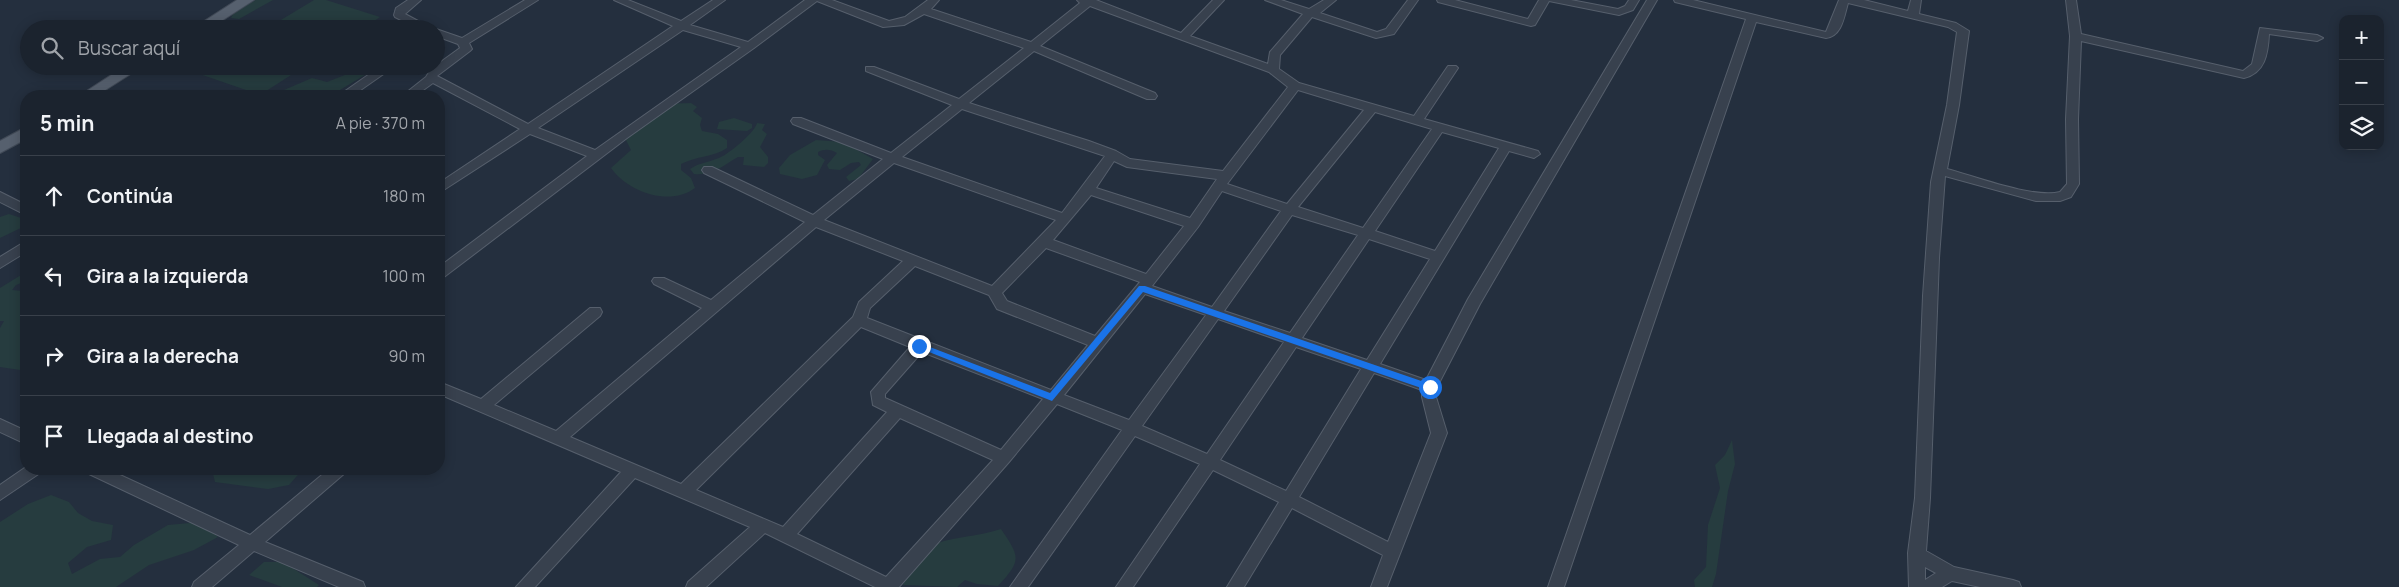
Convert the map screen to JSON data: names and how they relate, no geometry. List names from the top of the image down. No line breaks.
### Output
{"page":{"map_buttons":["+","−"],"search":"Buscar aquí","heading":["5 min","A pie · 370 m"],"list":[["Continúa","180 m"],["Gira a la izquierda","100 m"],["Gira a la derecha","90 m"],"Llegada al destino"]}}
